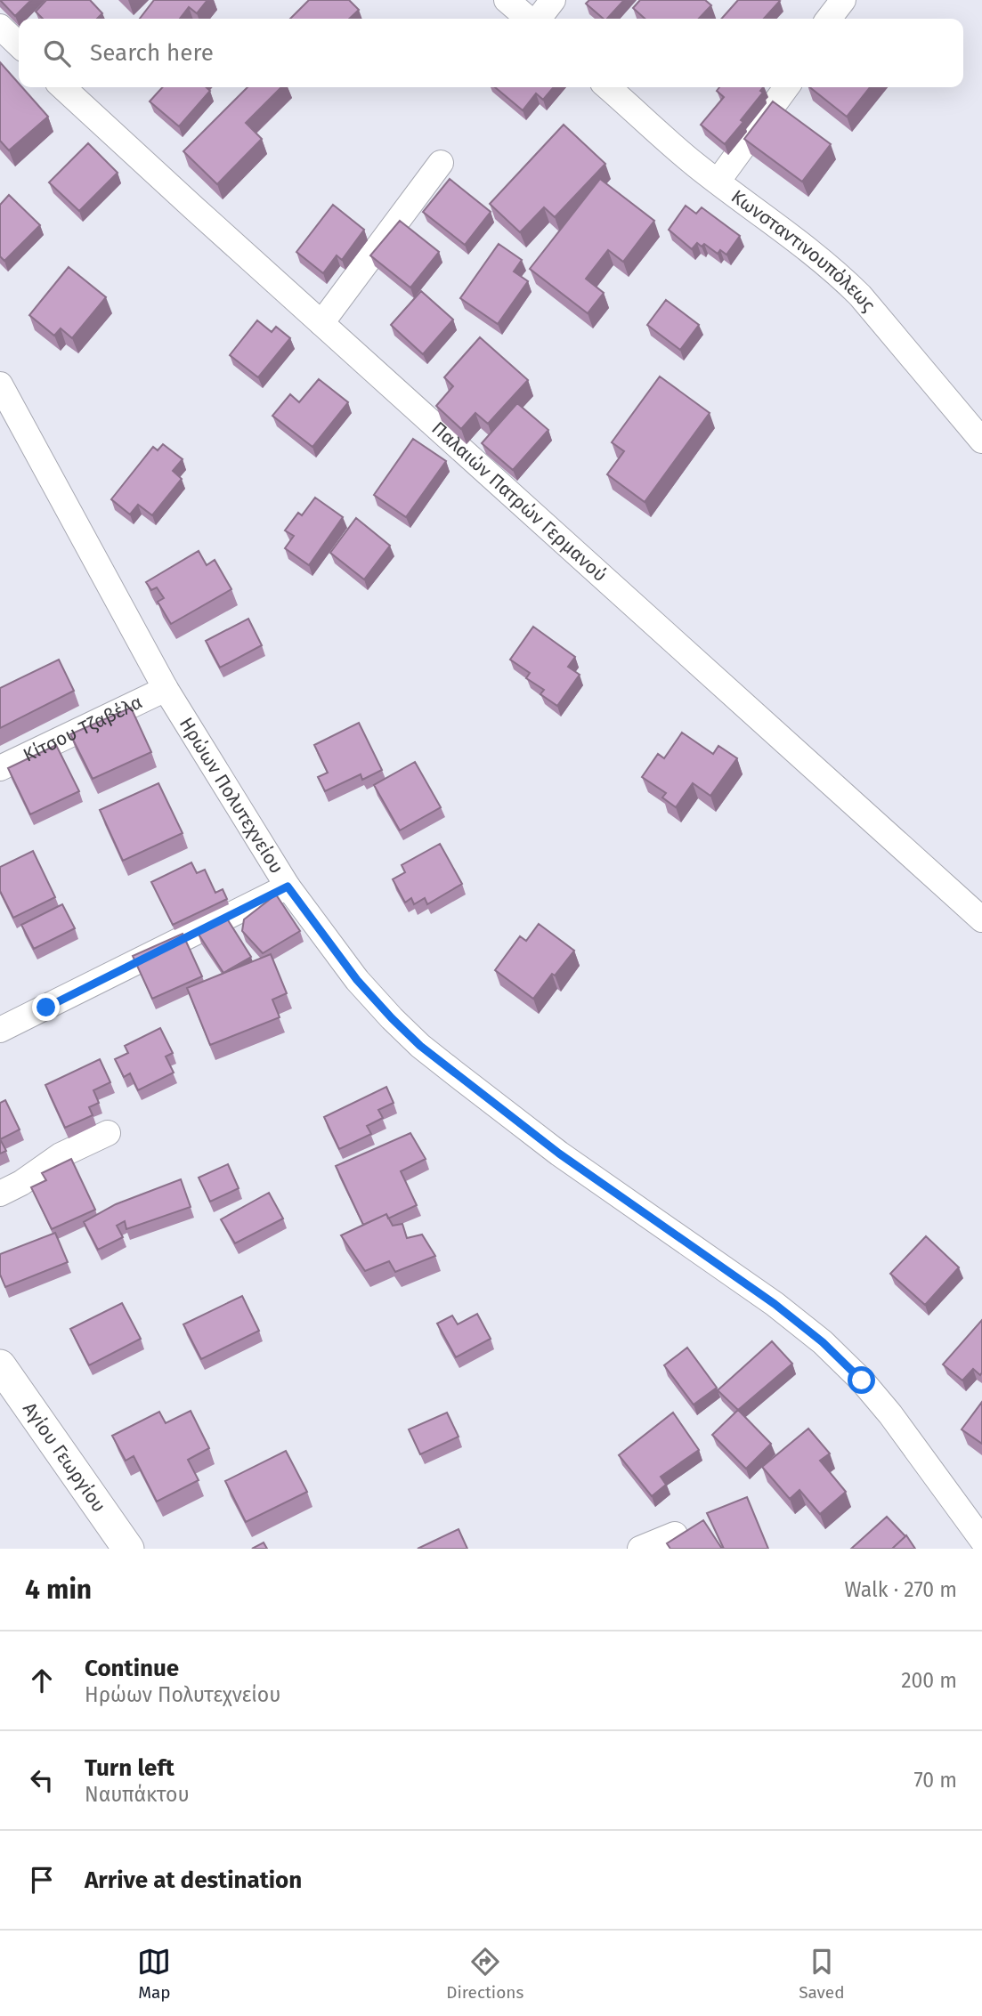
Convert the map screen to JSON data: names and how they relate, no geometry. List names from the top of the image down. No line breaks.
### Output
{"streets":{"street":["Κωνσταντινουπόλεως","Παλαιών Πατρών Γερμανού","Κίτσου Τζαβέλα","Ηρώων Πολυτεχνείου","Αγίου Γεωργίου"]},"crossings":[["Κίτσου Τζαβέλα","Ηρώων Πολυτεχνείου"]],"page":{"search":"Search here","heading":["4 min","Walk · 270 m"],"list":[["Continue","Ηρώων Πολυτεχνείου","200 m"],["Turn left","Ναυπάκτου","70 m"],"Arrive at destination"],"nav":["Map","Directions","Saved"]}}
